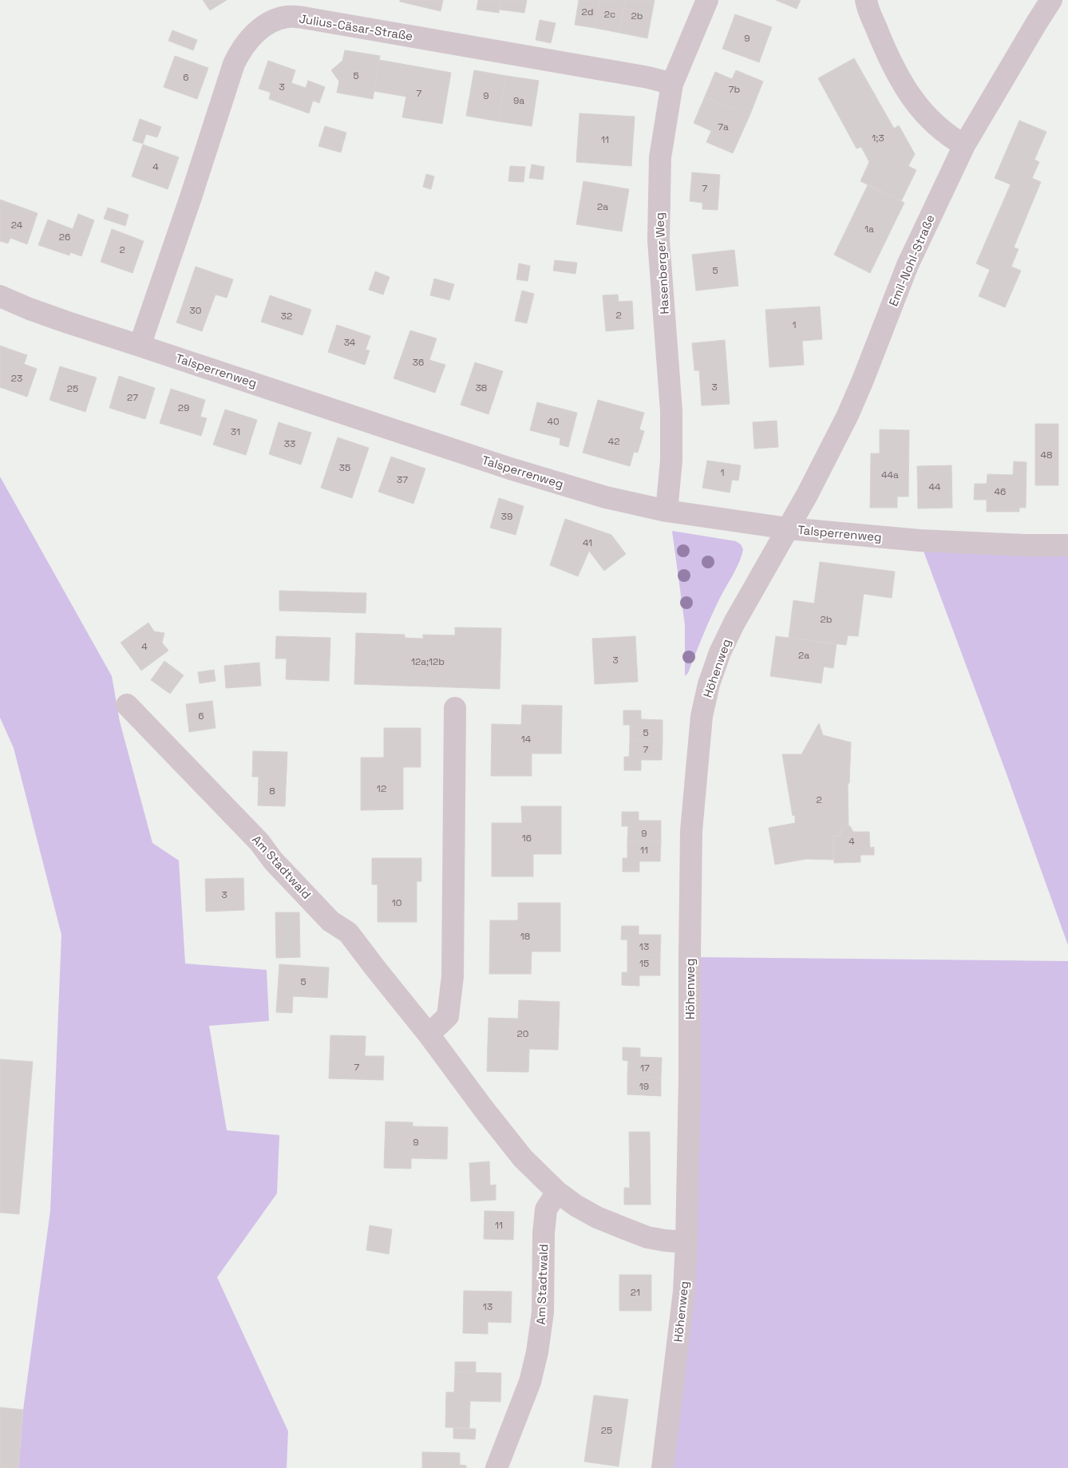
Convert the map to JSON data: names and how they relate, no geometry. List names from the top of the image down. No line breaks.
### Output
{"streets":{"street":["Julius-Cäsar-Straße","Emil-Nohl-Straße","Hasenberger Weg","Talsperrenweg","Höhenweg","Am Stadtwald"]},"crossings":[["Julius-Cäsar-Straße","Hasenberger Weg"],["Julius-Cäsar-Straße","Talsperrenweg"],["Emil-Nohl-Straße","Talsperrenweg"],["Emil-Nohl-Straße","Höhenweg"],["Hasenberger Weg","Talsperrenweg"],["Talsperrenweg","Höhenweg"],["Höhenweg","Am Stadtwald"]],"house_numbers":["2d","2c","2b","9","5","6","3","7b","7","9","9a","7a","1;3","11","4","7","2a","24","1a","26","2","5","30","2","32","1","34","36","23","3","38","25","27","29","40","31","42","33","48","35","1","44a","37","44","46","39","41","2b","4","2a","3","12a;12b","6","5","14","7","12","8","2","9","16","4","11","3","10","18","13","15","5","20","7","17","19","9","11","21","13","25"]}
